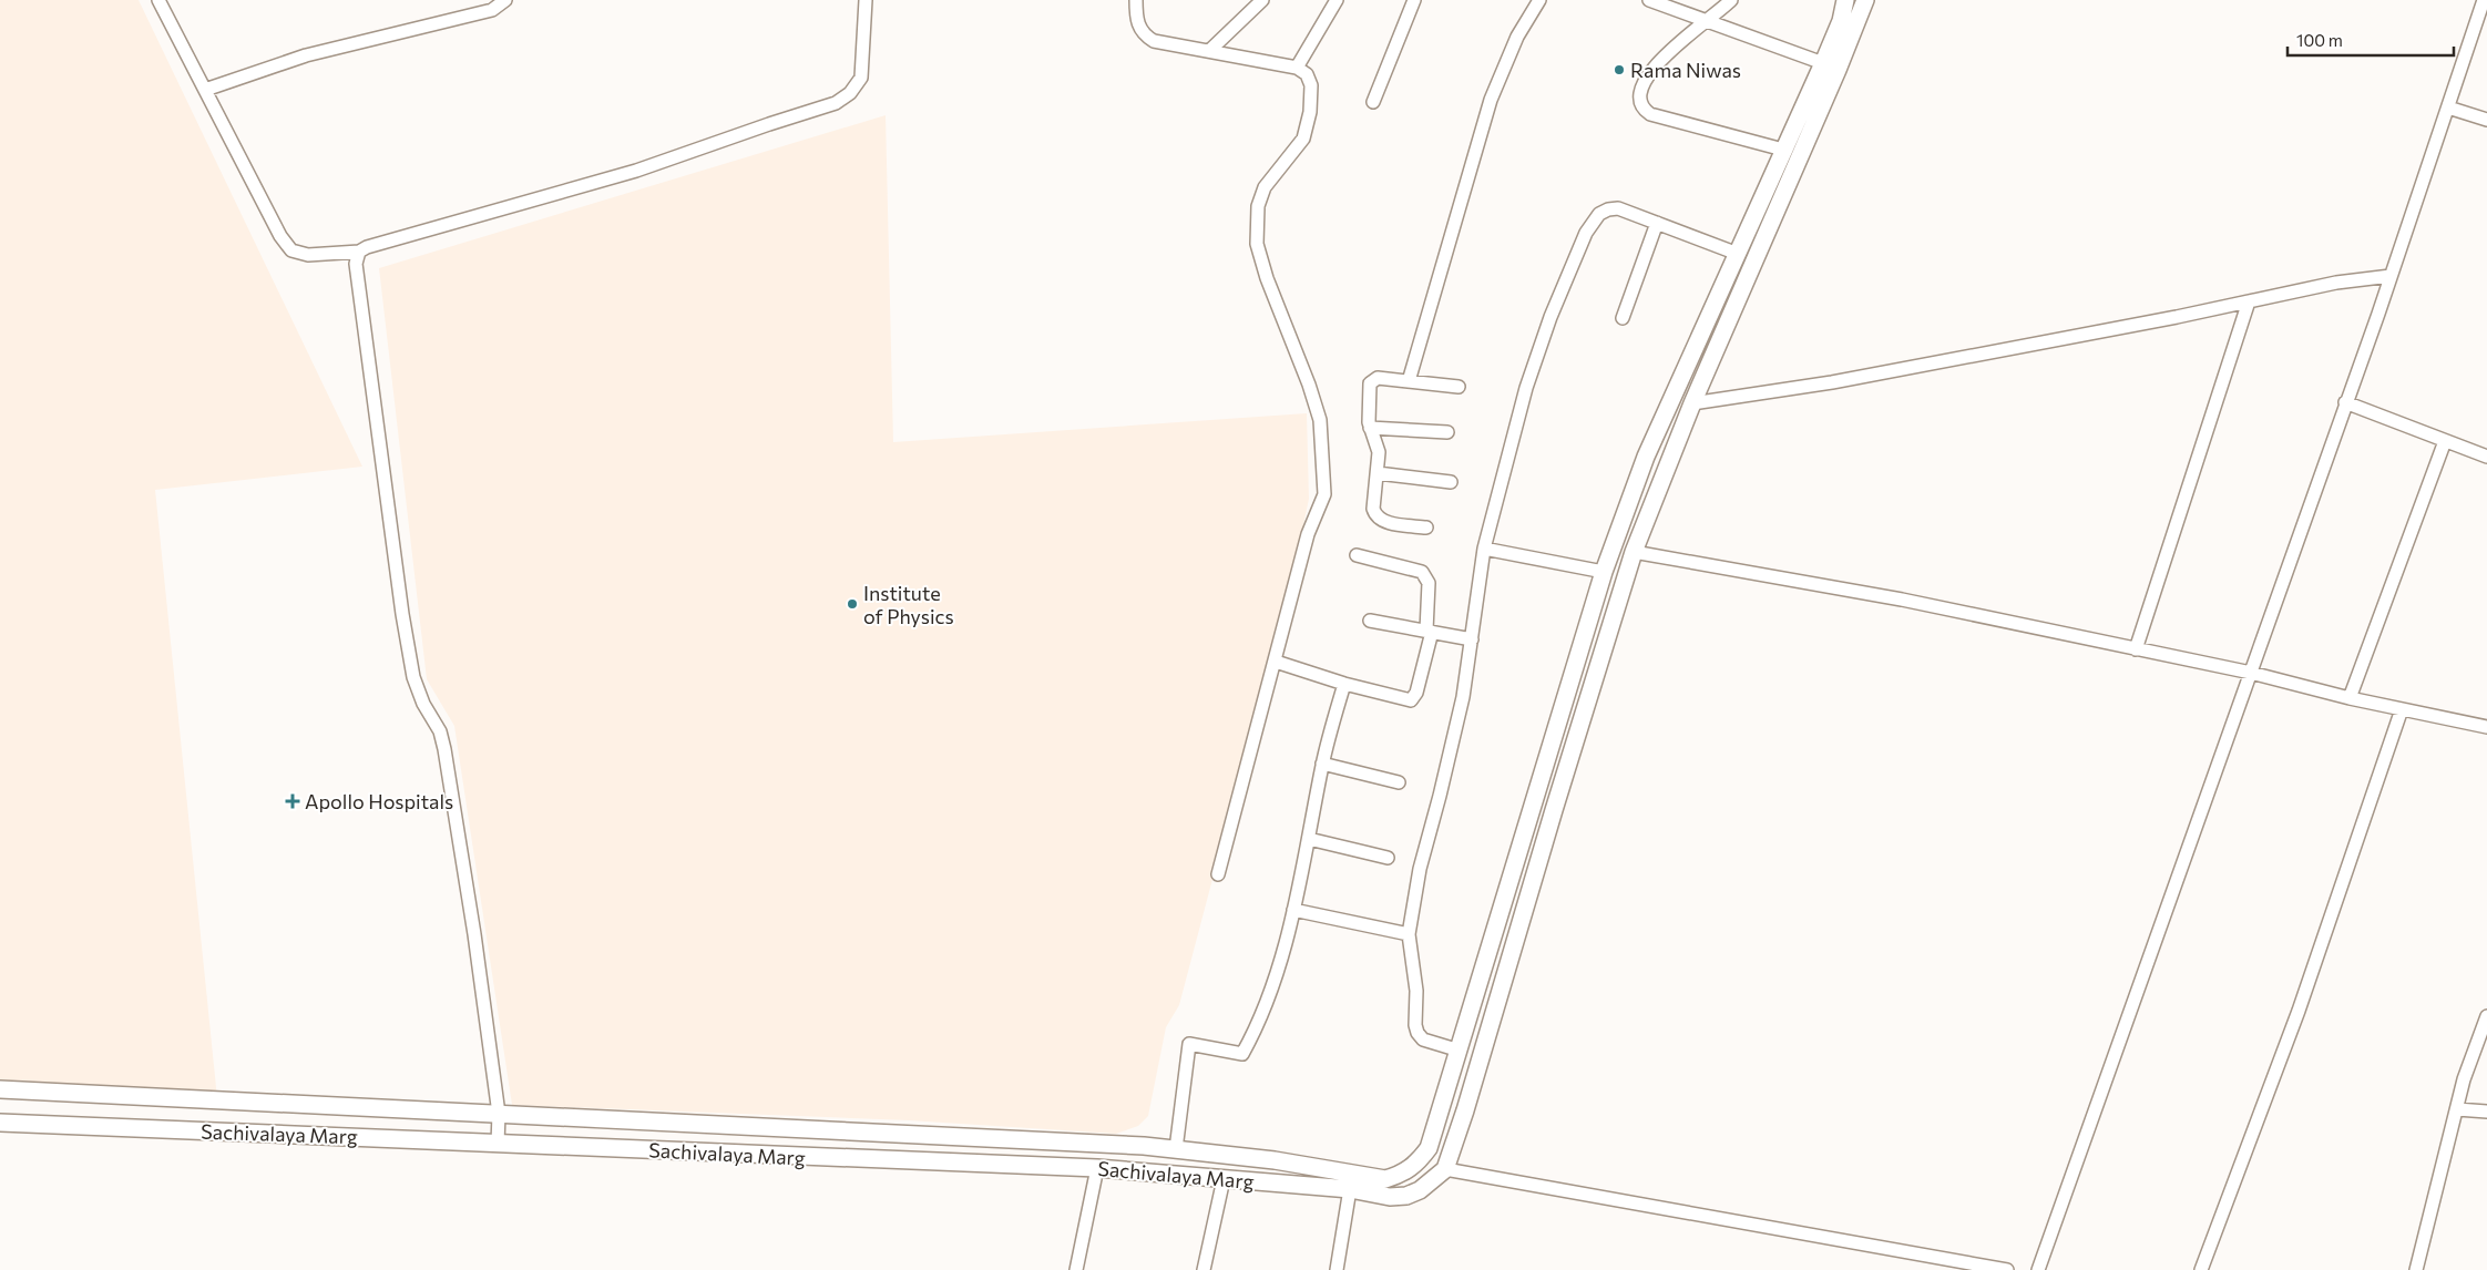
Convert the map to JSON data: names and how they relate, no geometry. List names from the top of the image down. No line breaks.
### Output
{"streets":{"main road":["Sachivalaya Marg"]},"places":{"other":["Rama Niwas","Institute of Physics"],"health":["Apollo Hospitals"]},"scale_bar":"100 m"}
